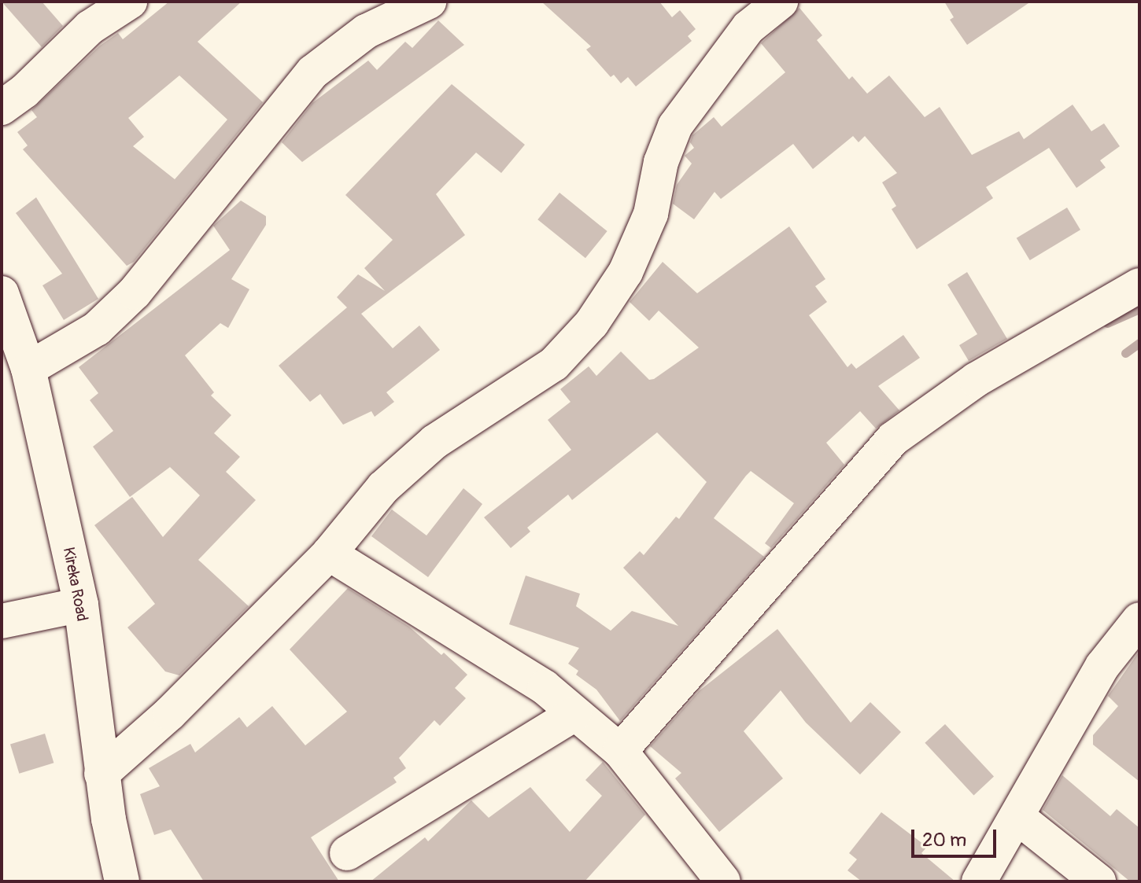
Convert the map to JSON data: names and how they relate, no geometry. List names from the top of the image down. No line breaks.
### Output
{"streets":{"street":["Kireka Road"]},"scale_bar":"20 m"}
